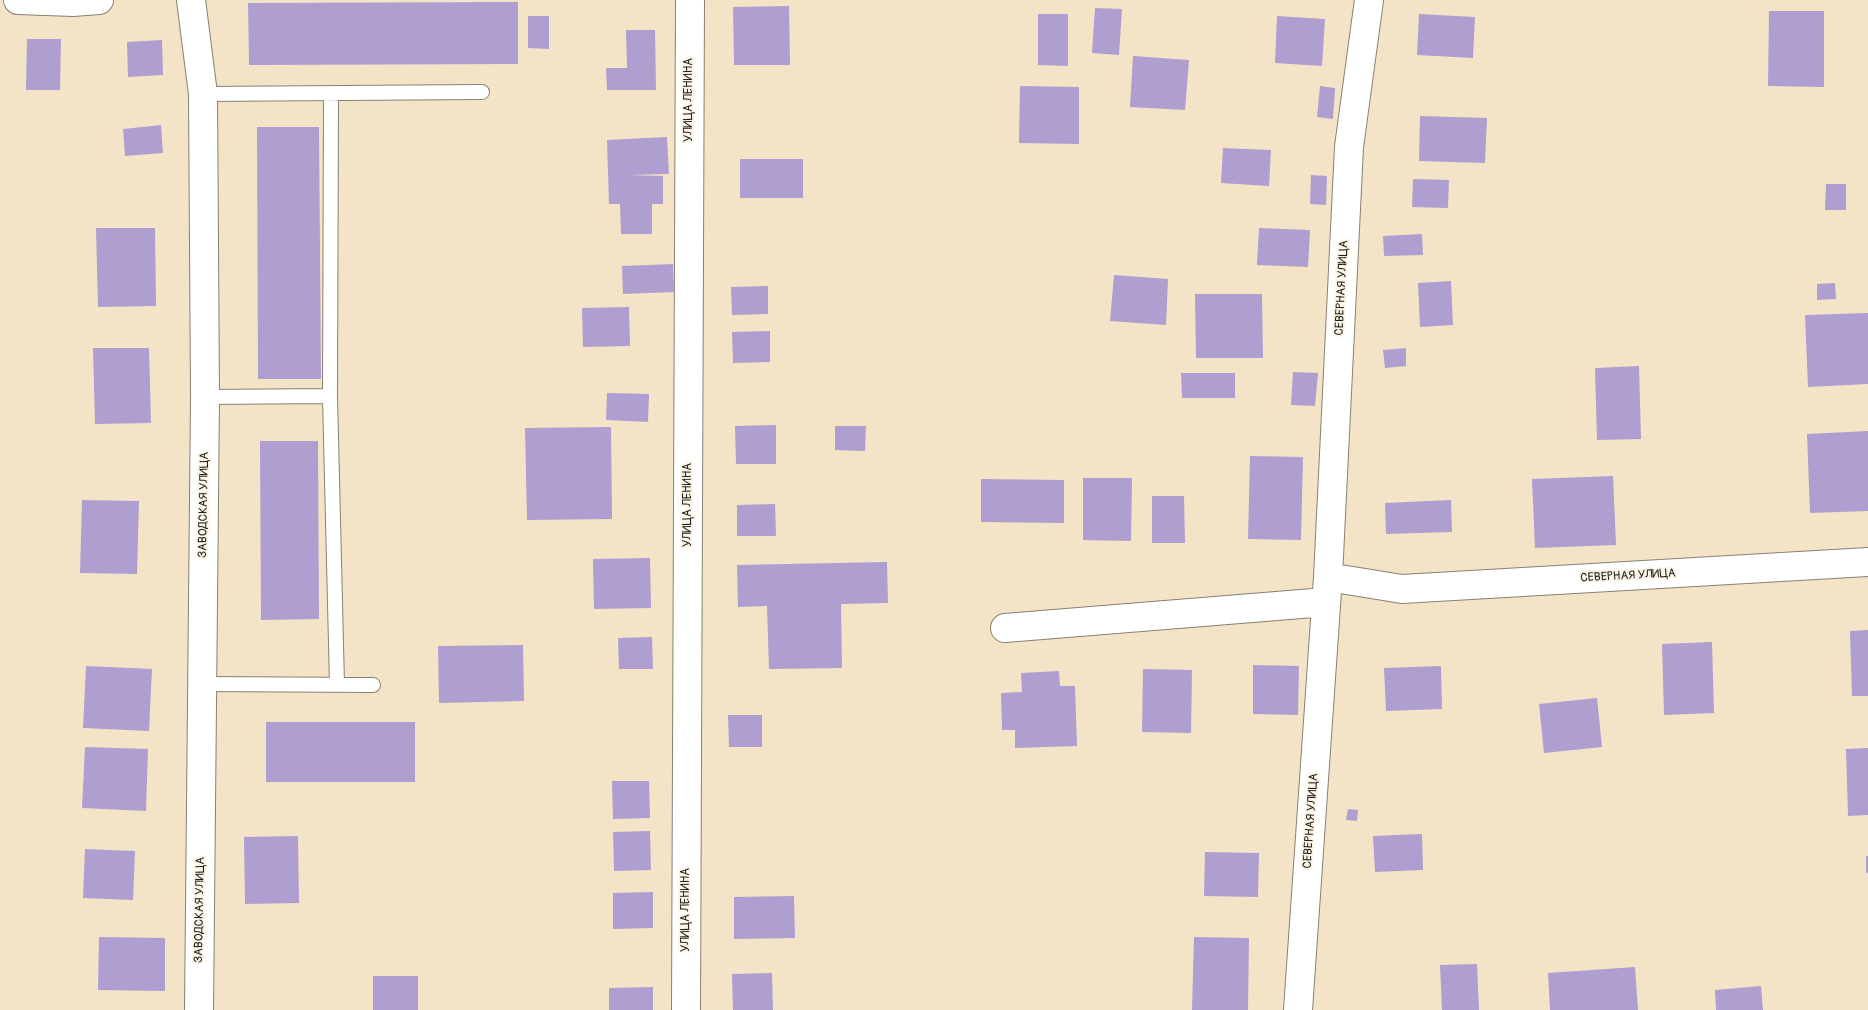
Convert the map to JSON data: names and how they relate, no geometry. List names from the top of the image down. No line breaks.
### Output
{"streets":{"street":["УЛИЦА ЛЕНИНА","СЕВЕРНАЯ УЛИЦА","ЗАВОДСКАЯ УЛИЦА"]}}
